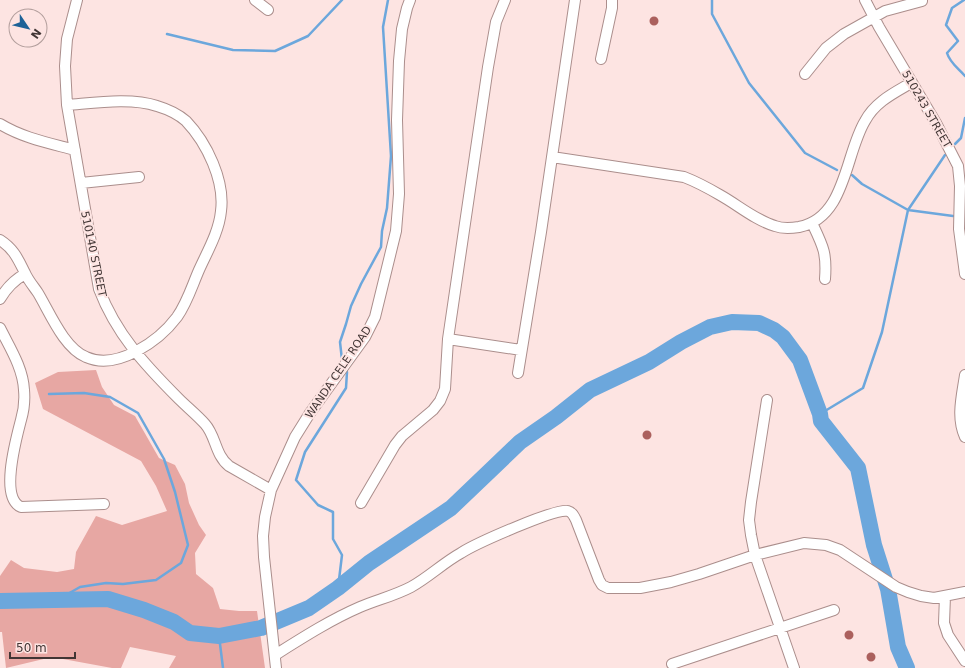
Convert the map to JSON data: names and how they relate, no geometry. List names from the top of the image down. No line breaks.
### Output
{"streets":{"street":["510243 STREET","510140 STREET","WANDA CELE ROAD"]},"crossings":[["510140 STREET","WANDA CELE ROAD"]],"scale_bar":"50 m","north":"bottom right"}
